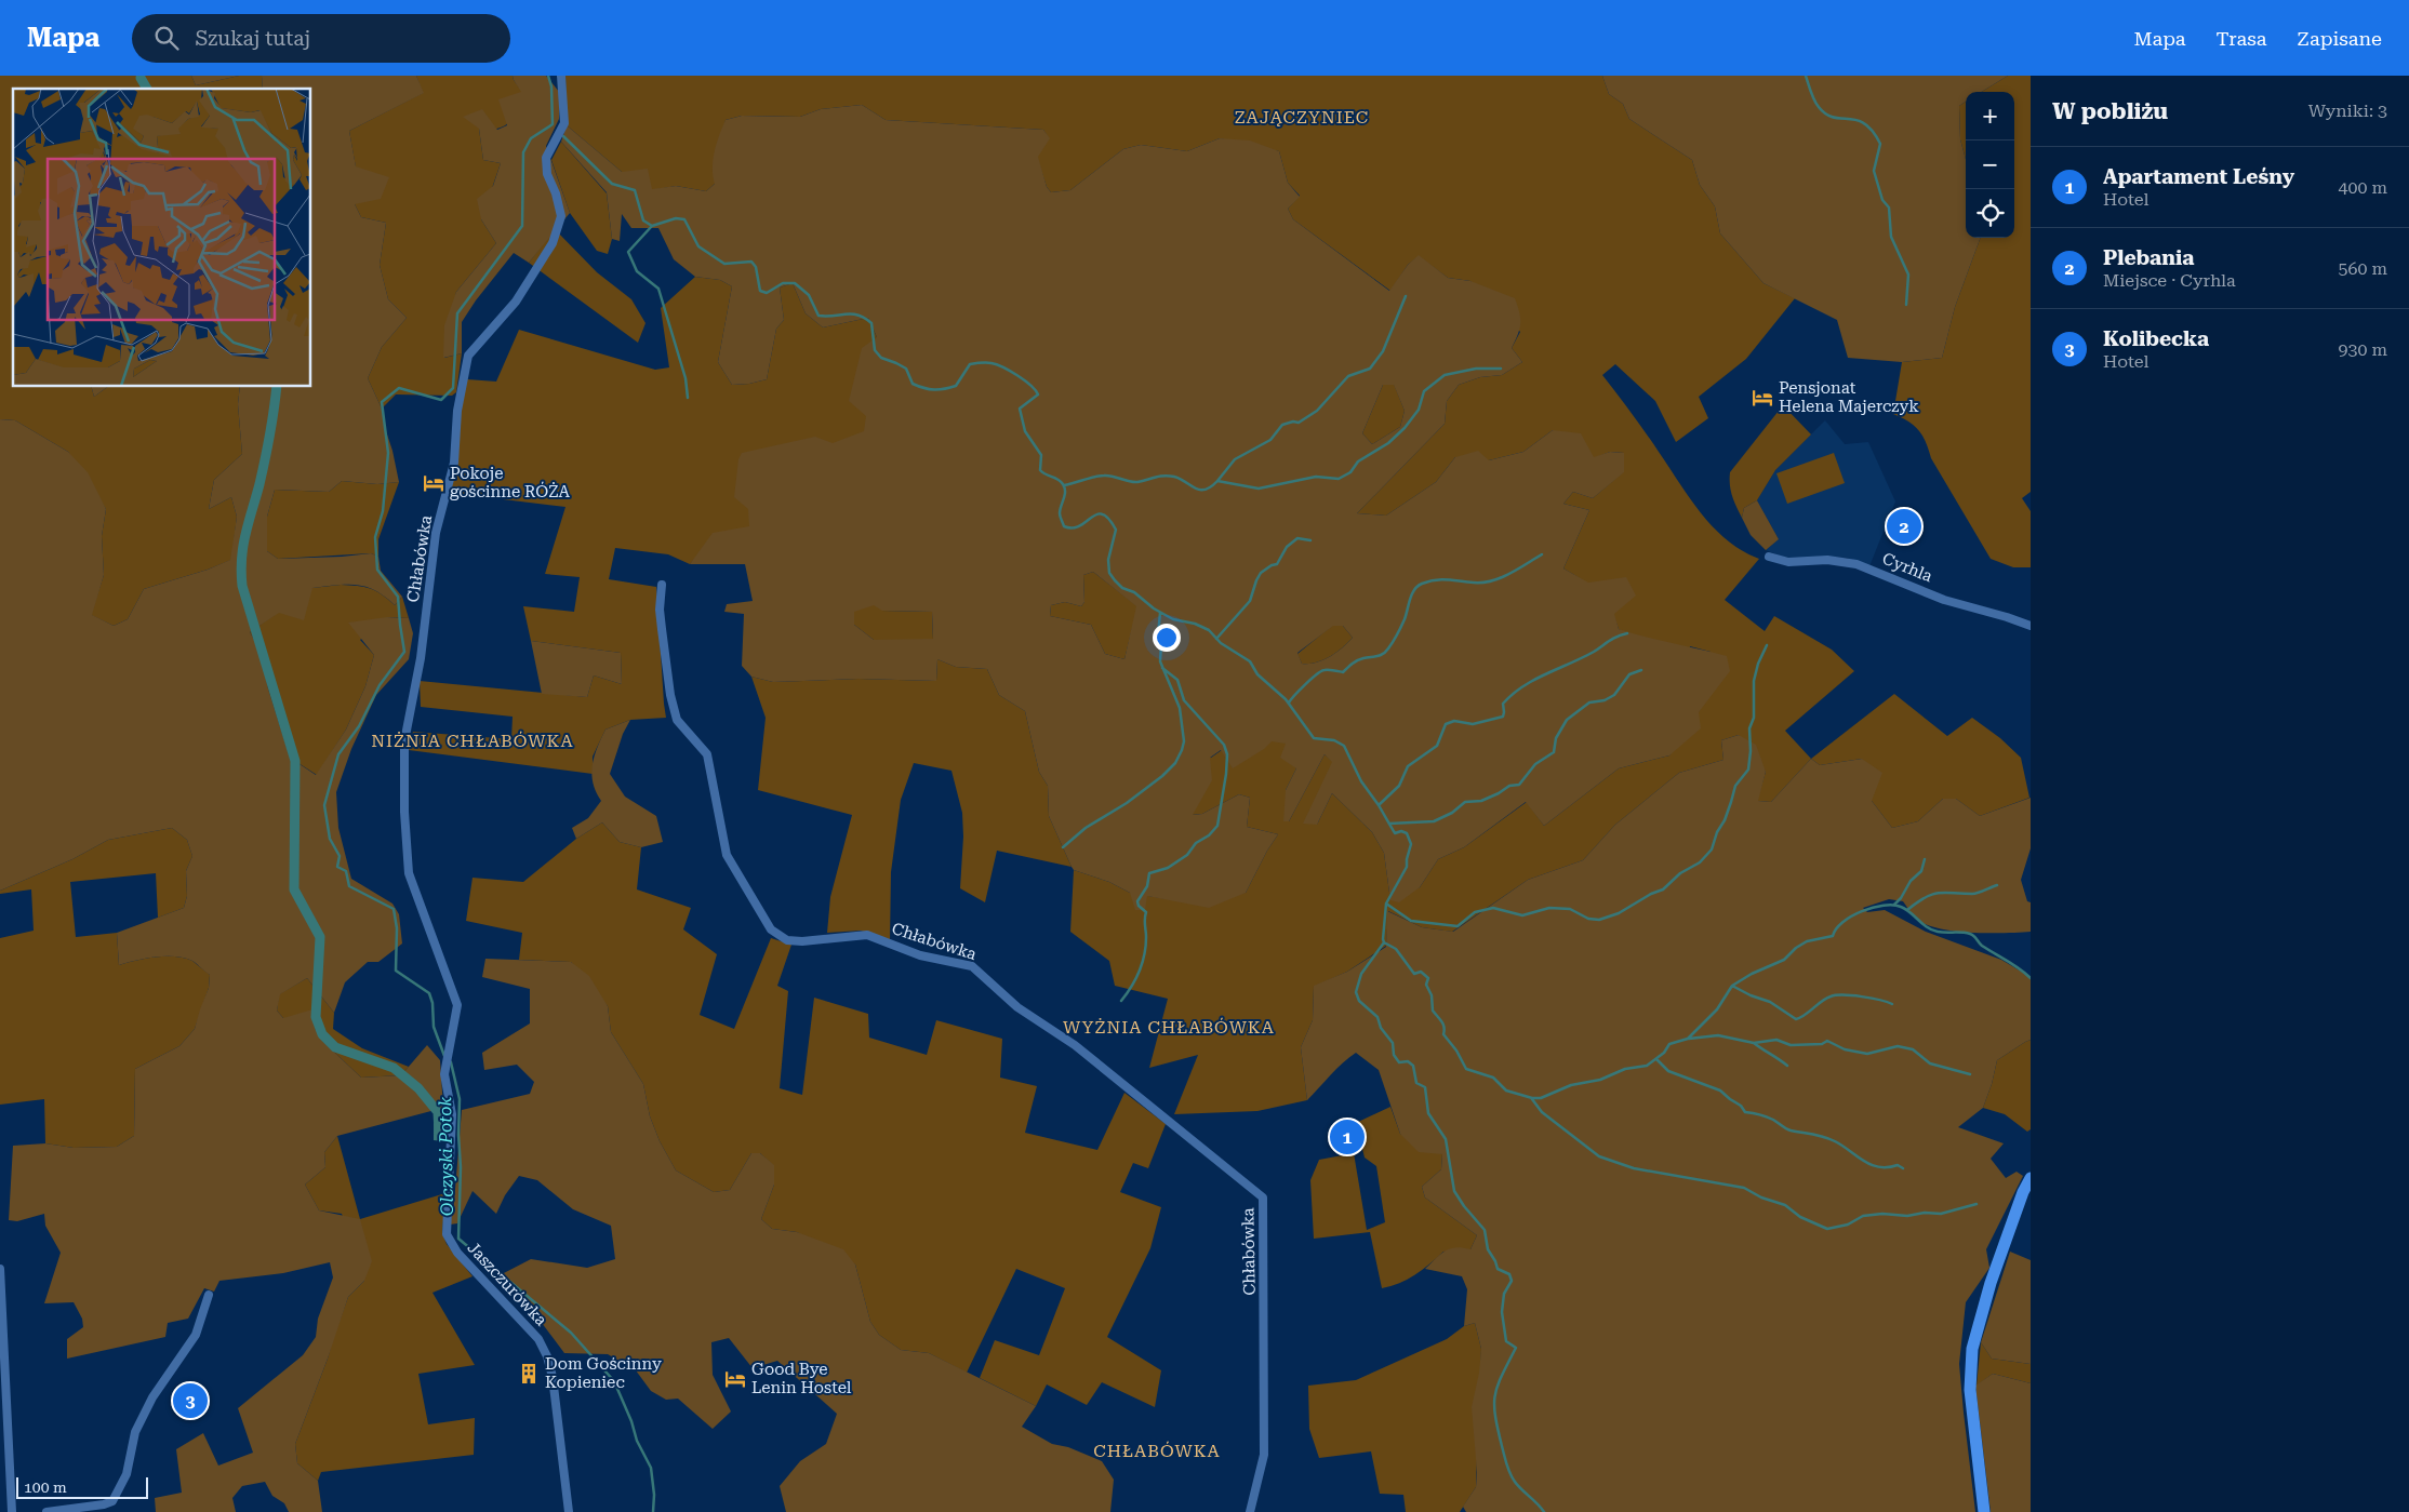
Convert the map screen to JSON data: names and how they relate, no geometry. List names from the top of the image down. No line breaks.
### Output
{"streets":{"street":["Chłabówka","Cyrhla","Jaszczurówka"]},"crossings":[["Chłabówka","Jaszczurówka"]],"districts":["ZAJĄCZYNIEC","NIŻNIA CHŁABÓWKA","WYŻNIA CHŁABÓWKA","CHŁABÓWKA"],"water":["Olczyski Potok"],"places":{"hotel":["Pensjonat Helena Majerczyk","Pokoje gościnne RÓŻA","Good Bye Lenin Hostel"],"building":["Dom Gościnny Kopieniec"]},"scale_bar":"100 m","page":{"header":"Mapa","search":"Szukaj tutaj","nav":["Mapa","Trasa","Zapisane"],"heading":["W pobliżu","Wyniki: 3"],"map_buttons":["+","−"],"list":[{"mark":"1","name":"Apartament Leśny","note":"Hotel","value":"400 m"},{"mark":"2","name":"Plebania","note":"Miejsce · Cyrhla","value":"560 m"},{"mark":"3","name":"Kolibecka","note":"Hotel","value":"930 m"}],"pins":["2","1","3"],"scale":"100 m"}}
